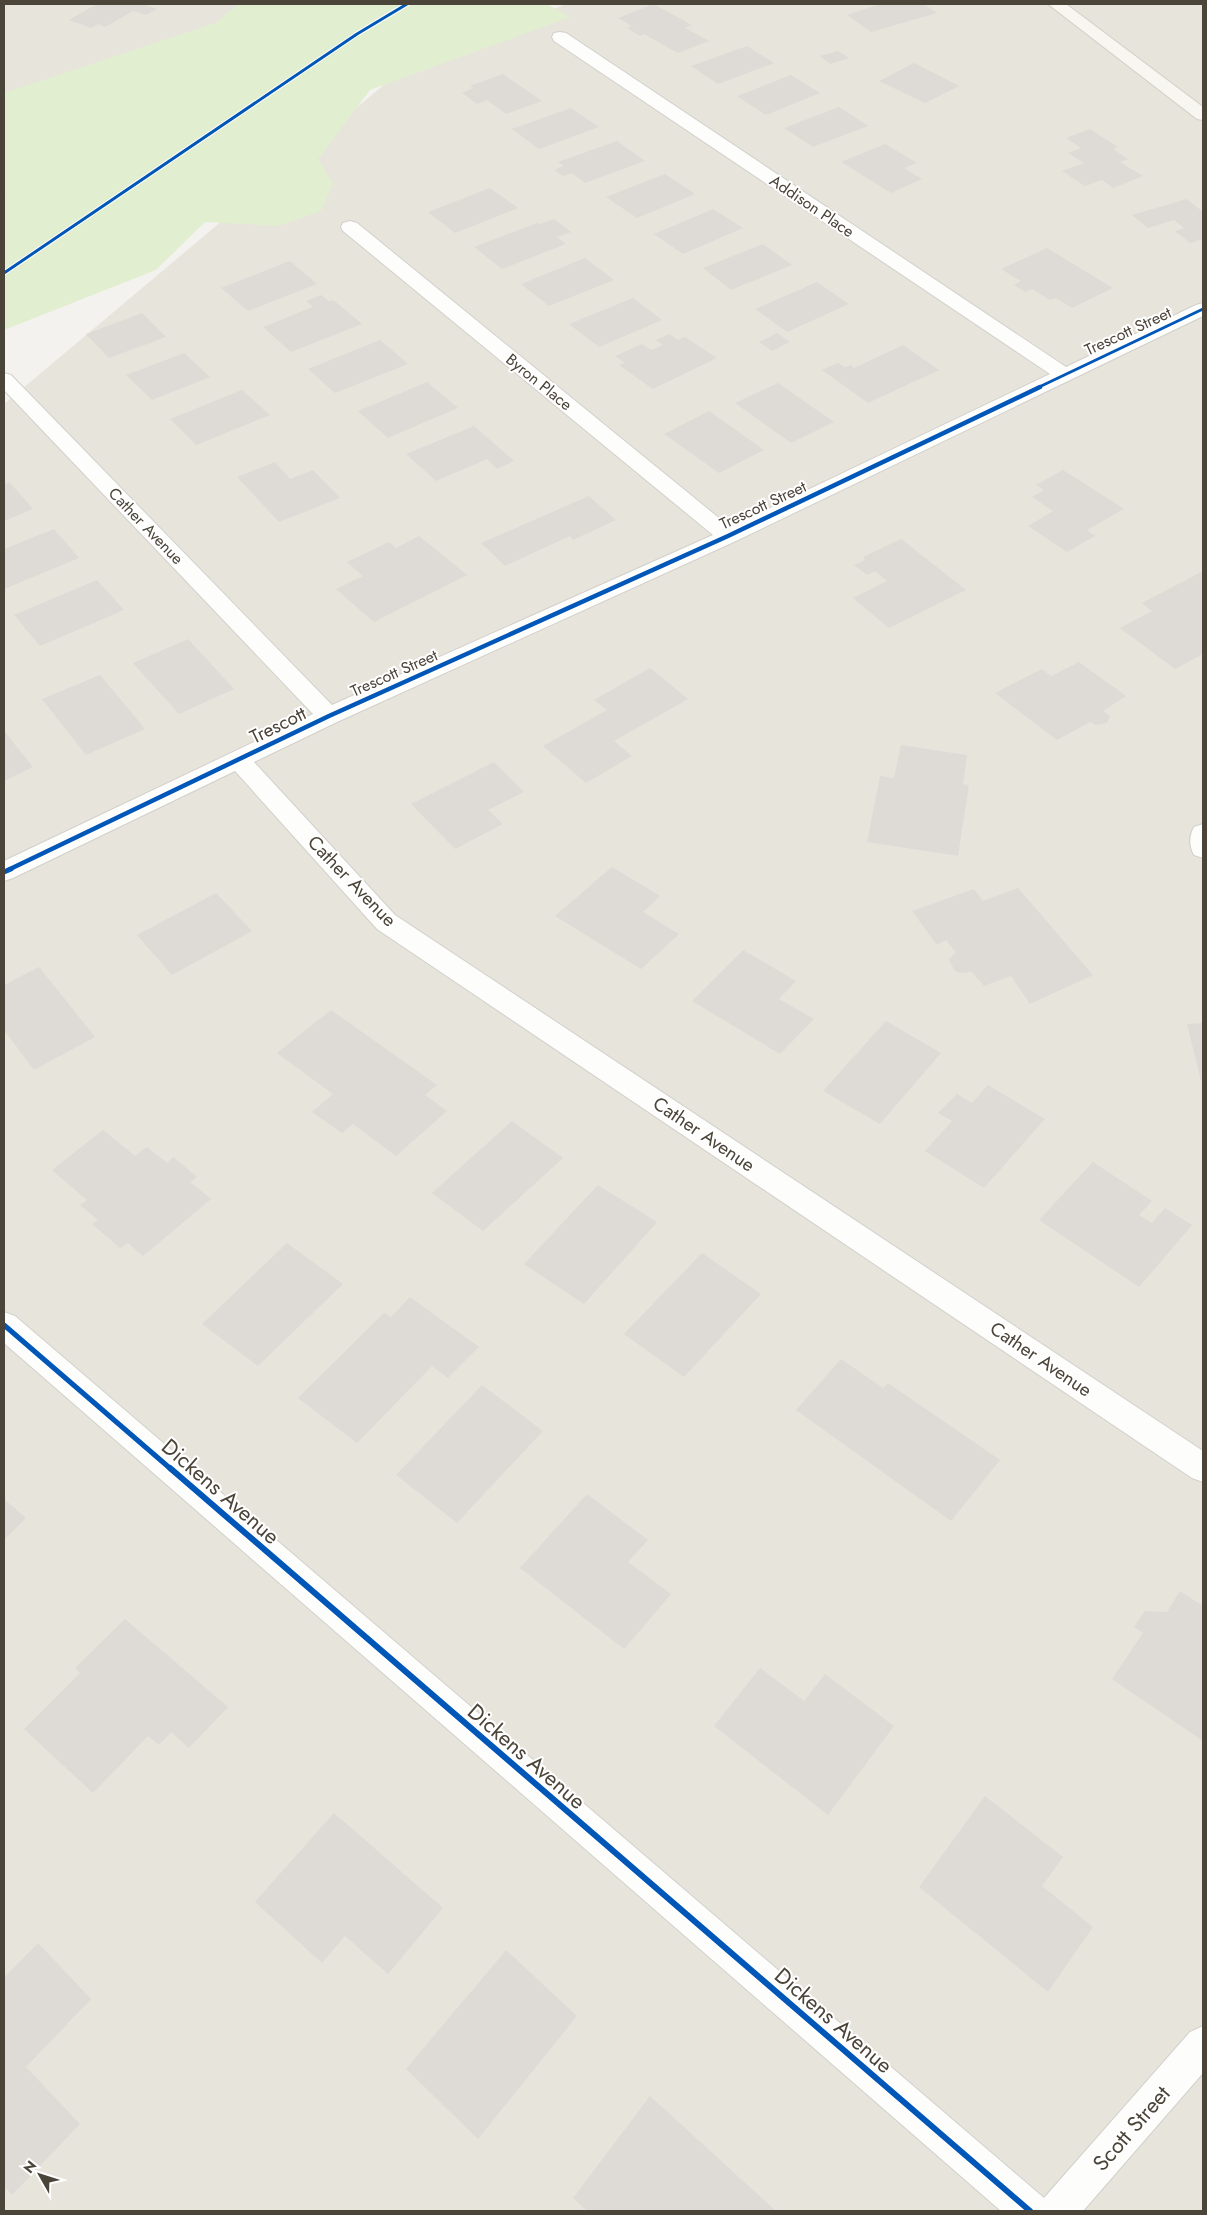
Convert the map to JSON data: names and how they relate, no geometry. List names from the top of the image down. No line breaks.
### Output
{"streets":{"street":["Addison Place","Trescott Street","Byron Place","Cather Avenue","Trescott","Dickens Avenue","Scott Street"]},"crossings":[["Addison Place","Trescott Street"],["Trescott Street","Byron Place"],["Trescott Street","Cather Avenue"],["Trescott Street","Trescott"],["Cather Avenue","Trescott"]],"north":"top left"}
